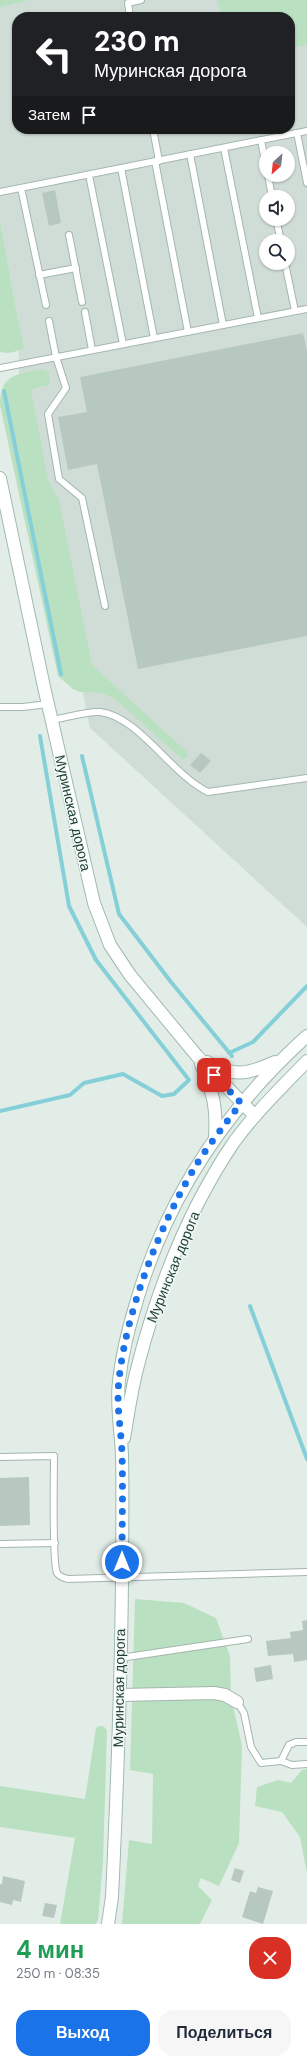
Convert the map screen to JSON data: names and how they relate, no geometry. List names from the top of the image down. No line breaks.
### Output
{"streets":{"street":["Муринская дорога"]},"north":"bottom left","page":{"turn":["230 m","Муринская дорога"],"then":"Затем","heading":["4 мин","250 m · 08:35"],"buttons":["Выход","Поделиться"]}}
